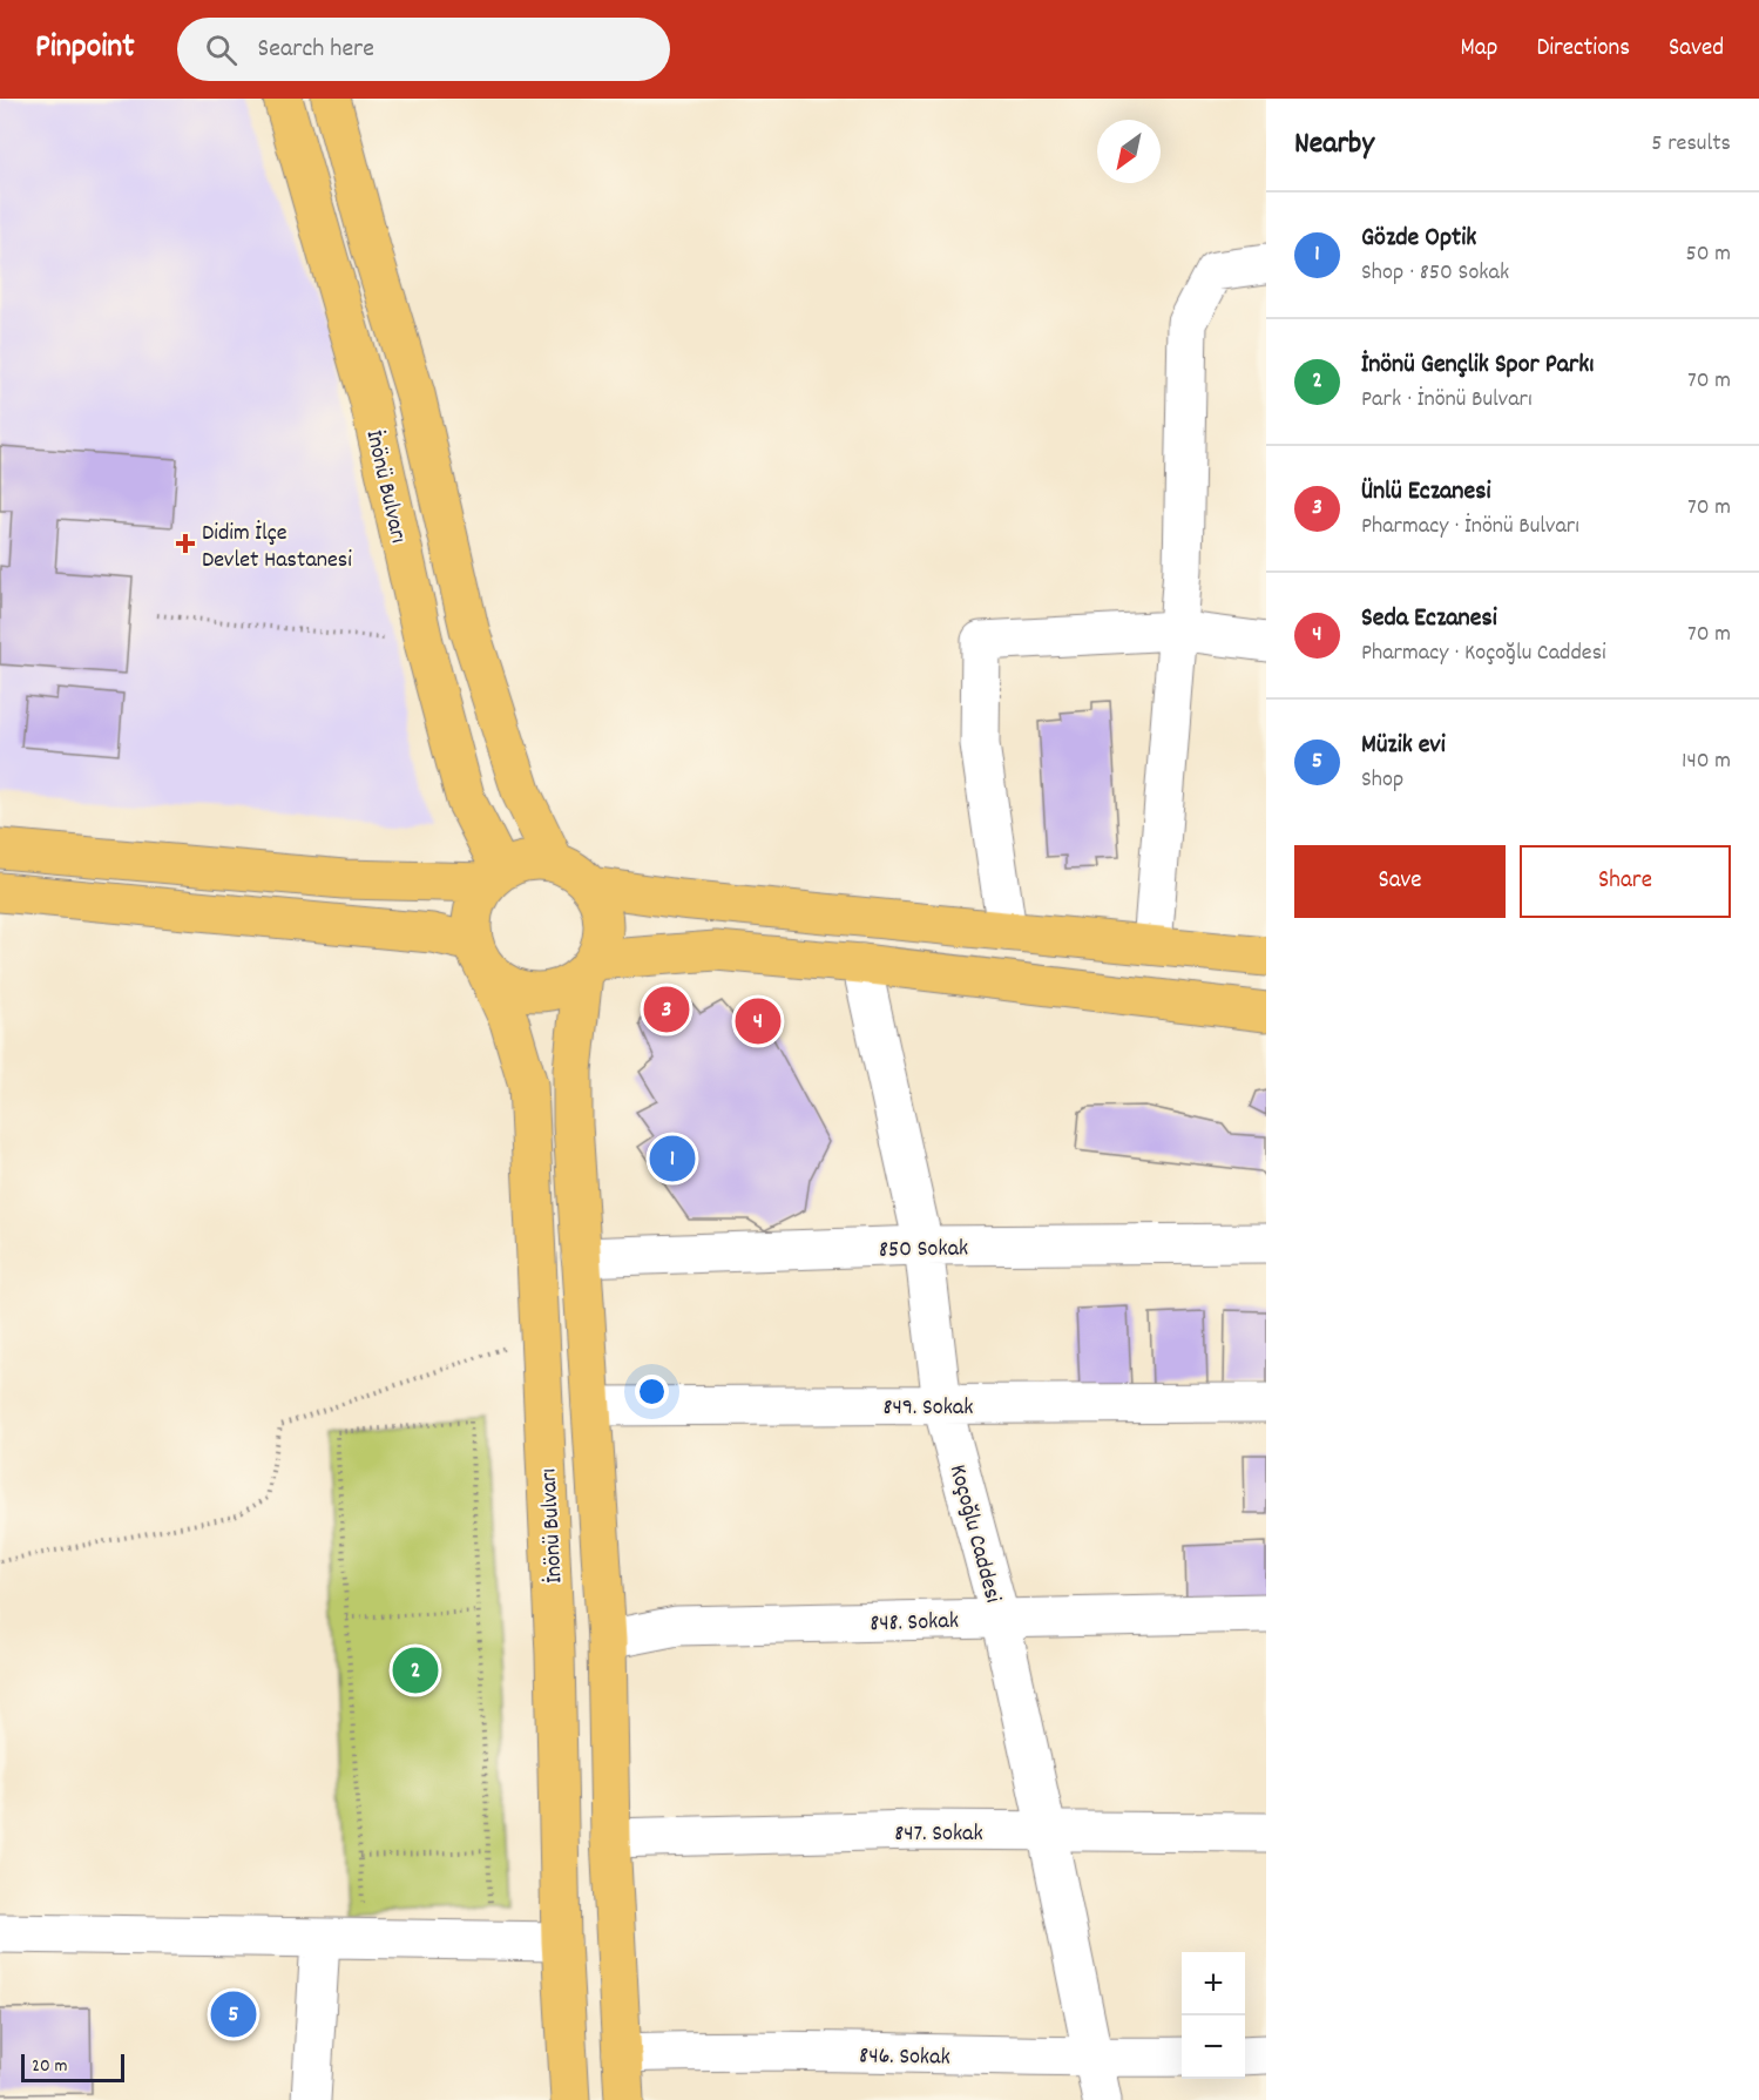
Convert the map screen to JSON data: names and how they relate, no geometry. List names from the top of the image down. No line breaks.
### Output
{"streets":{"main road":["İnönü Bulvarı"],"street":["850 Sokak","849. Sokak","Koçoğlu Caddesi","848. Sokak","847. Sokak","846. Sokak"]},"crossings":[["850 Sokak","Koçoğlu Caddesi"],["849. Sokak","Koçoğlu Caddesi"],["Koçoğlu Caddesi","848. Sokak"],["Koçoğlu Caddesi","847. Sokak"],["Koçoğlu Caddesi","846. Sokak"]],"places":{"health":["Didim İlçe Devlet Hastanesi"]},"scale_bar":"20 m","north":"bottom left","page":{"header":"Pinpoint","search":"Search here","nav":["Map","Directions","Saved"],"heading":["Nearby","5 results"],"list":[{"mark":"1","name":"Gözde Optik","note":"Shop · 850 Sokak","value":"50 m"},{"mark":"2","name":"İnönü Gençlik Spor Parkı","note":"Park · İnönü Bulvarı","value":"70 m"},{"mark":"3","name":"Ünlü Eczanesi","note":"Pharmacy · İnönü Bulvarı","value":"70 m"},{"mark":"4","name":"Seda Eczanesi","note":"Pharmacy · Koçoğlu Caddesi","value":"70 m"},{"mark":"5","name":"Müzik evi","note":"Shop","value":"140 m"}],"buttons":["Save","Share"],"pins":["3","4","1","2","5"],"map_buttons":["+","−"],"scale":"20 m"}}
